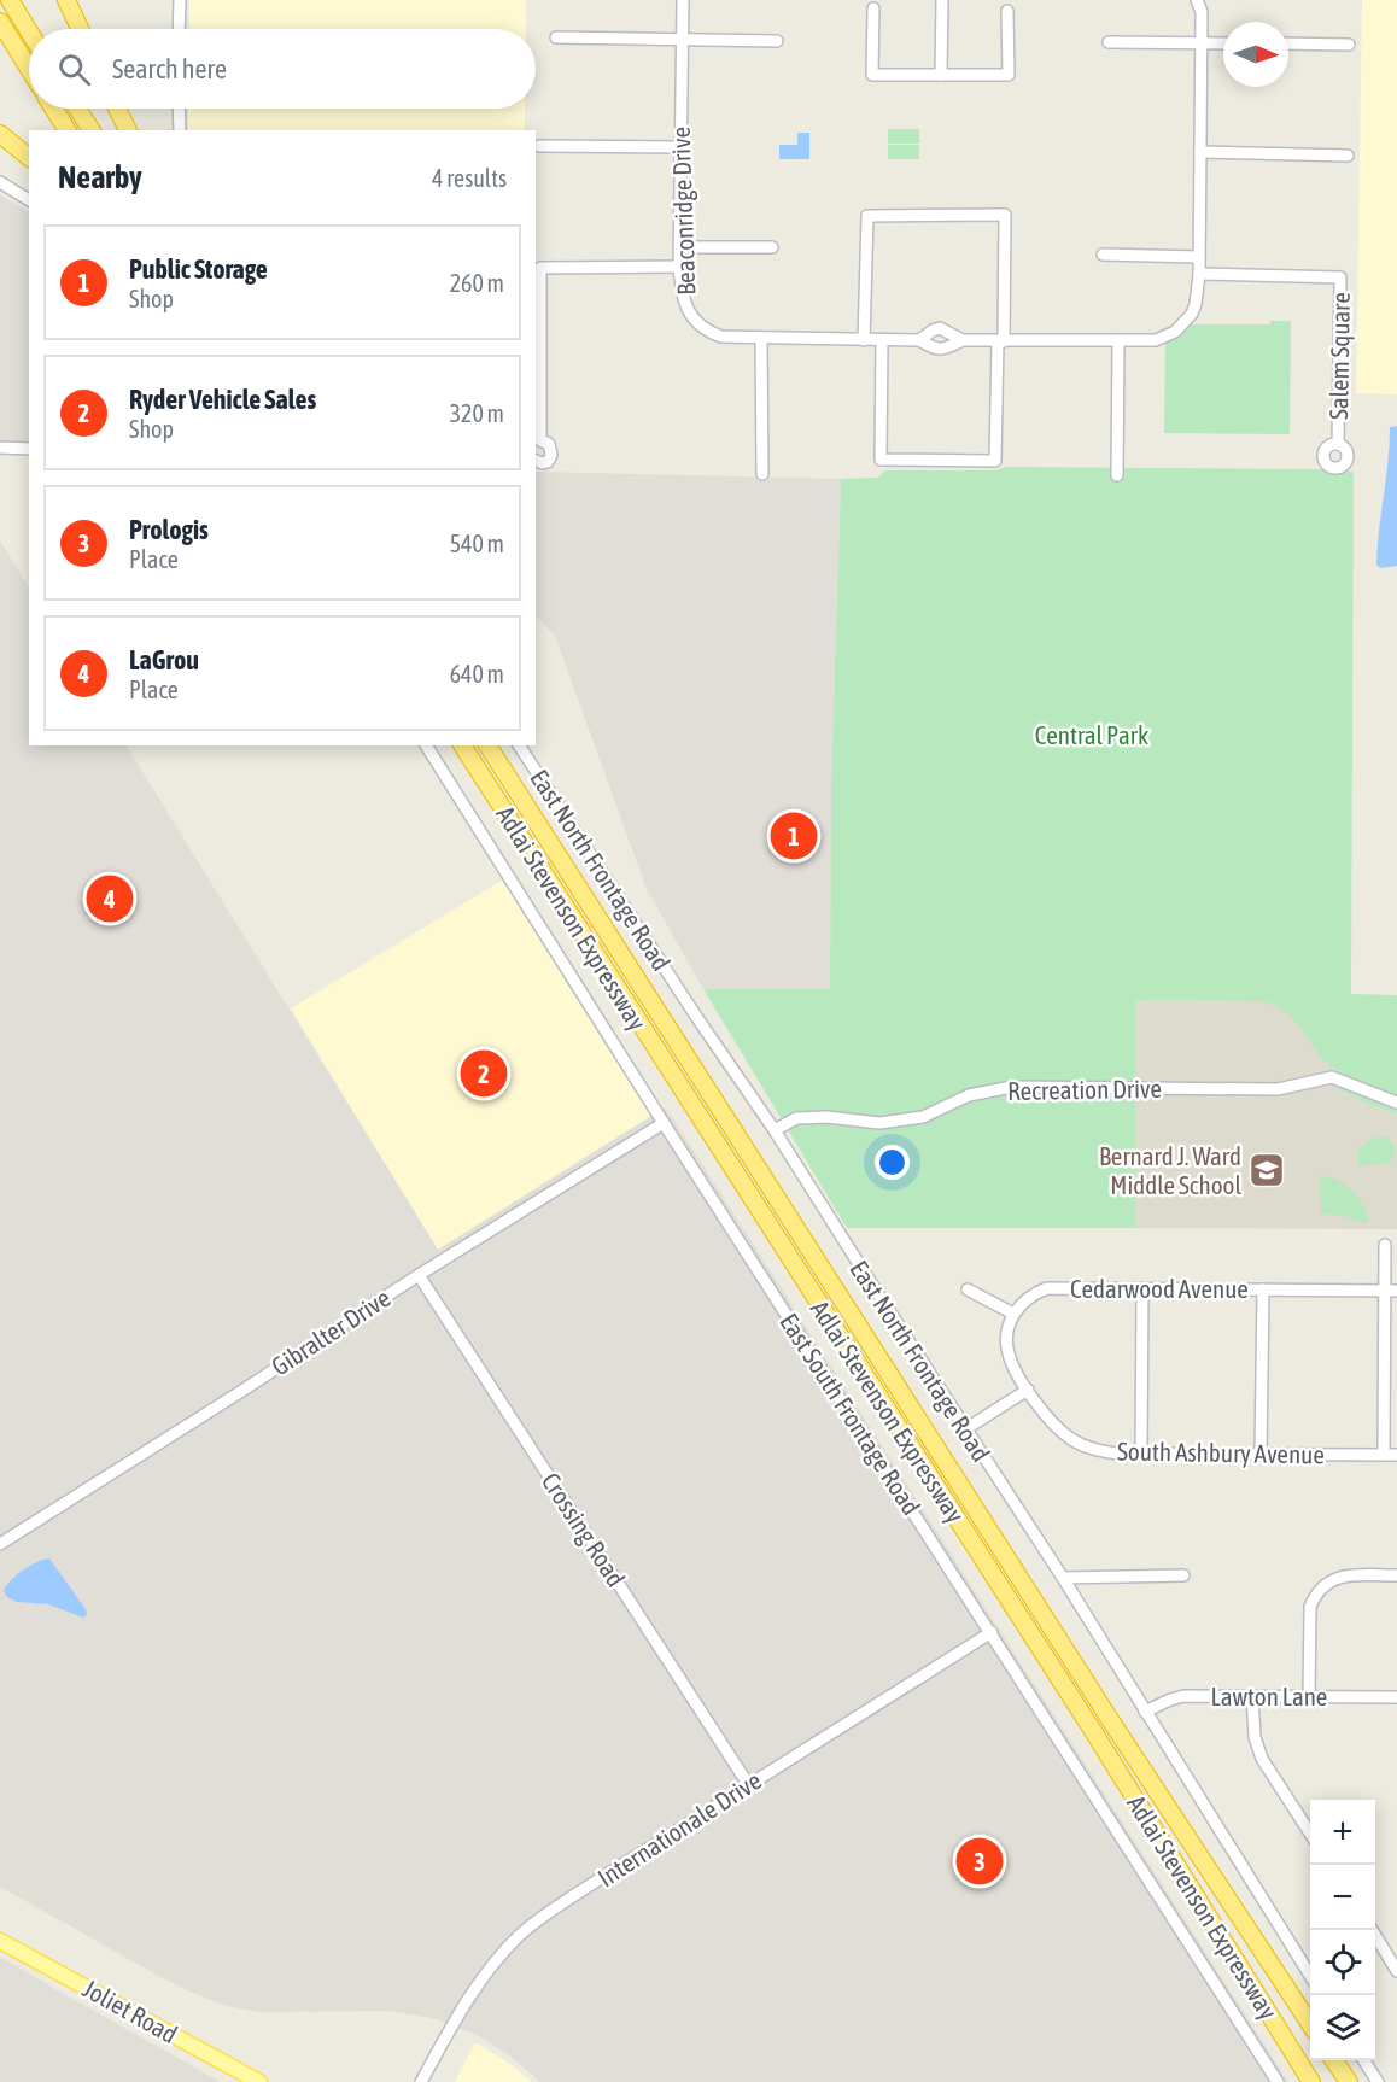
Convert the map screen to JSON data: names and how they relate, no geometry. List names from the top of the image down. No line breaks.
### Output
{"streets":{"highway":["Adlai Stevenson Expressway"],"main road":["Joliet Road"],"street":["Beaconridge Drive","Salem Square","East North Frontage Road","Recreation Drive","Cedarwood Avenue","Gibralter Drive","East South Frontage Road","South Ashbury Avenue","Crossing Road","Lawton Lane","Internationale Drive"]},"crossings":[["Beaconridge Drive","Salem Square"],["East North Frontage Road","Recreation Drive"],["East North Frontage Road","Lawton Lane"],["Gibralter Drive","East South Frontage Road"],["Gibralter Drive","Crossing Road"],["East South Frontage Road","Internationale Drive"],["Crossing Road","Internationale Drive"]],"parks":["Central Park"],"places":{"school or university":["Bernard J. Ward Middle School"]},"north":"right","page":{"search":"Search here","heading":["Nearby","4 results"],"list":[{"mark":"1","name":"Public Storage","note":"Shop","value":"260 m"},{"mark":"2","name":"Ryder Vehicle Sales","note":"Shop","value":"320 m"},{"mark":"3","name":"Prologis","note":"Place","value":"540 m"},{"mark":"4","name":"LaGrou","note":"Place","value":"640 m"}],"pins":["1","4","2","3"],"map_buttons":["+","−"]}}
